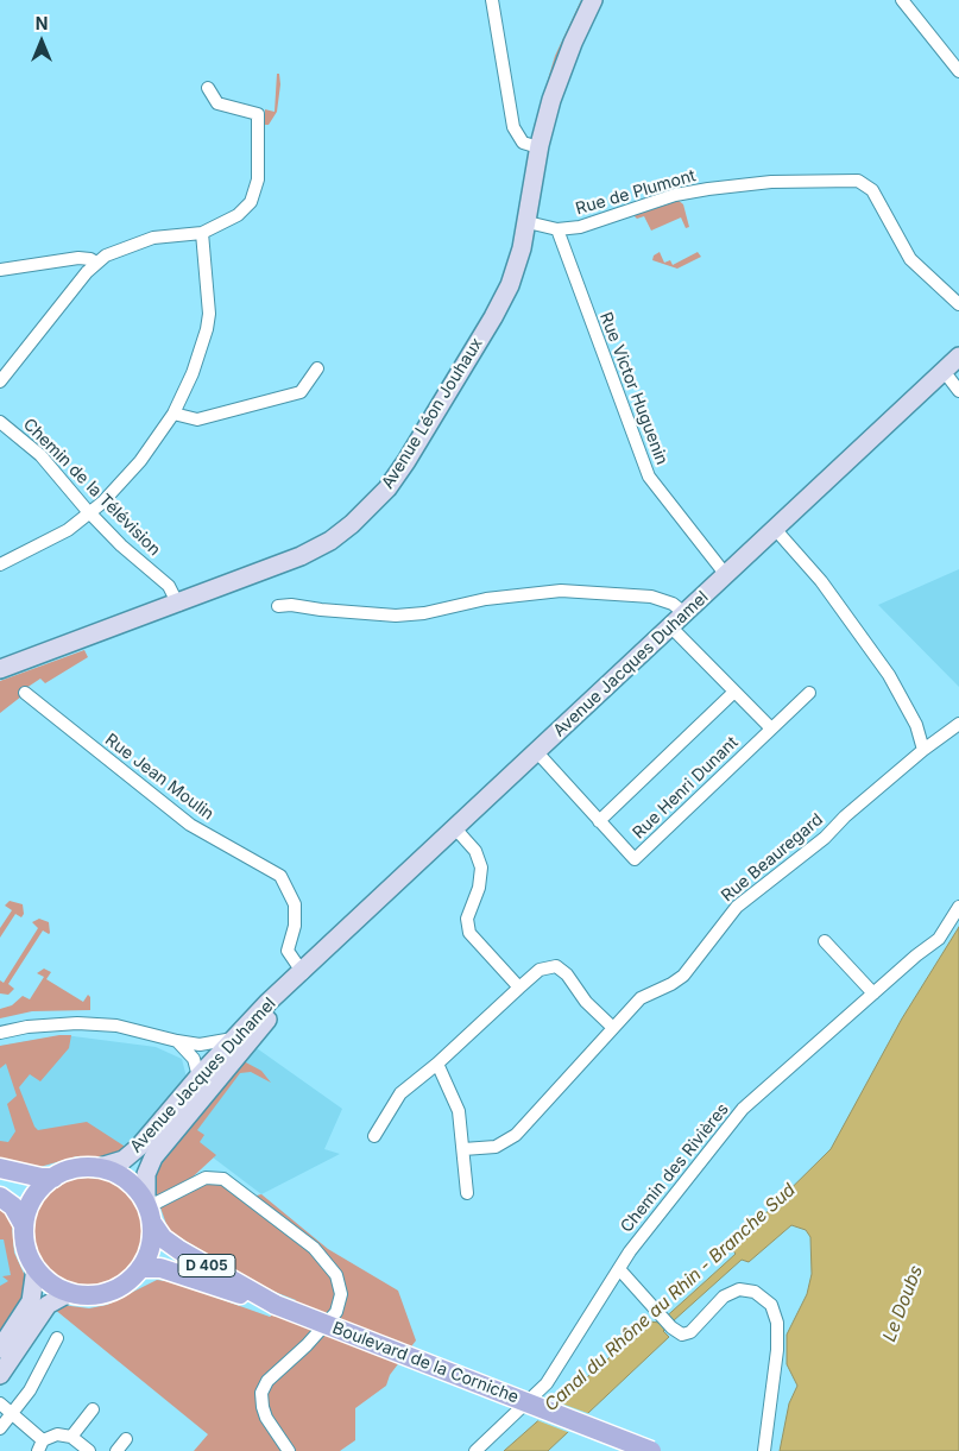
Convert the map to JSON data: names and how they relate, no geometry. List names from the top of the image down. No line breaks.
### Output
{"streets":{"main road":["Avenue Léon Jouhaux","Avenue Jacques Duhamel","D 405","Boulevard de la Corniche"],"street":["Rue de Plumont","Rue Victor Huguenin","Chemin de la Télévision","Rue Jean Moulin","Rue Henri Dunant","Rue Beauregard","Chemin des Rivières"]},"crossings":[["Rue de Plumont","Rue Victor Huguenin"],["Rue de Plumont","Avenue Léon Jouhaux"],["Rue Victor Huguenin","Avenue Jacques Duhamel"],["Avenue Léon Jouhaux","Chemin de la Télévision"],["Avenue Jacques Duhamel","Rue Jean Moulin"],["Avenue Jacques Duhamel","Rue Henri Dunant"],["Avenue Jacques Duhamel","Boulevard de la Corniche"]],"water":["Canal du Rhône au Rhin - Branche Sud","Le Doubs"],"north":"top"}
